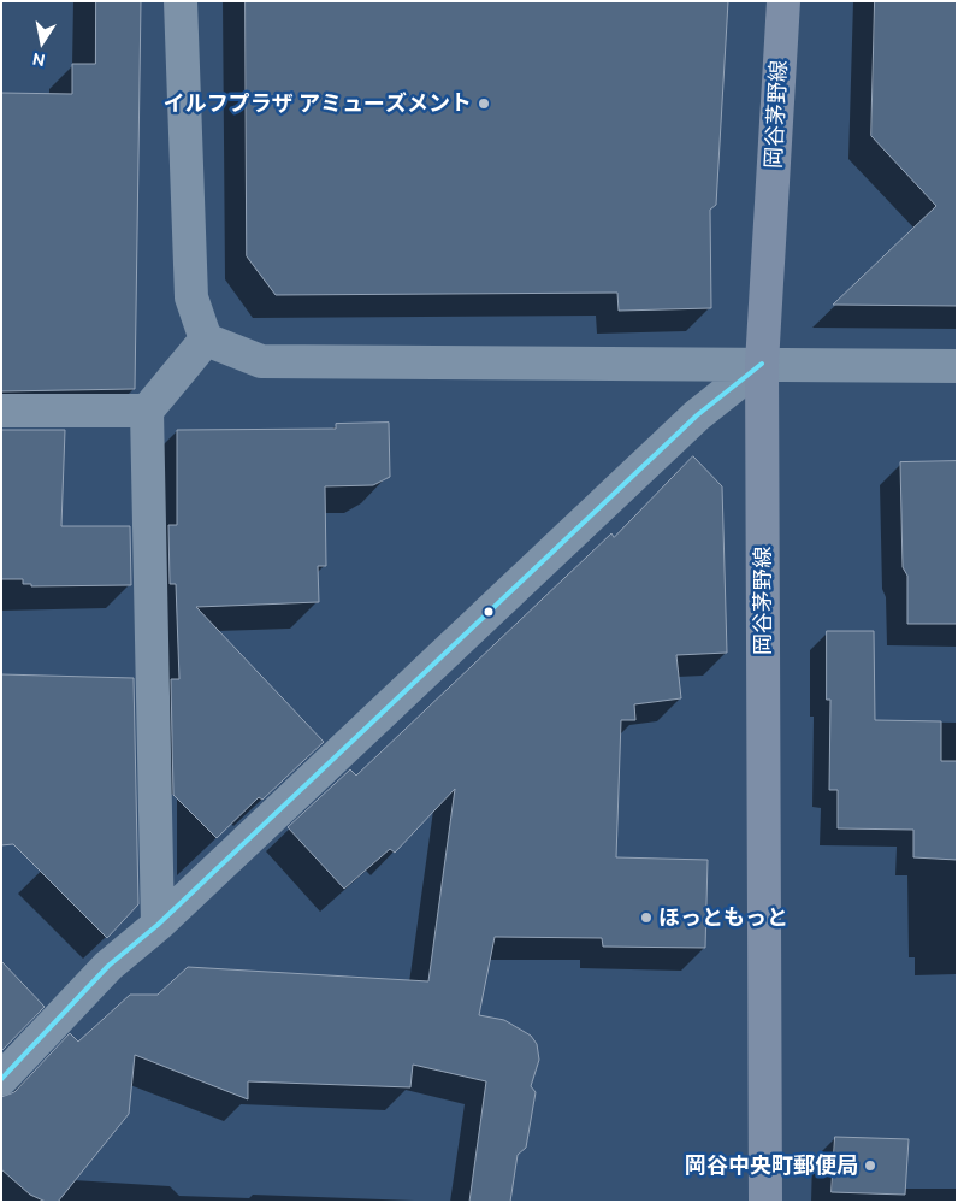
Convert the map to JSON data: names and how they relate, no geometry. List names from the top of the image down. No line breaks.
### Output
{"streets":{"main road":["岡谷茅野線"]},"places":["イルフプラザ アミューズメント","ほっともっと","岡谷中央町郵便局"],"north":"bottom"}
